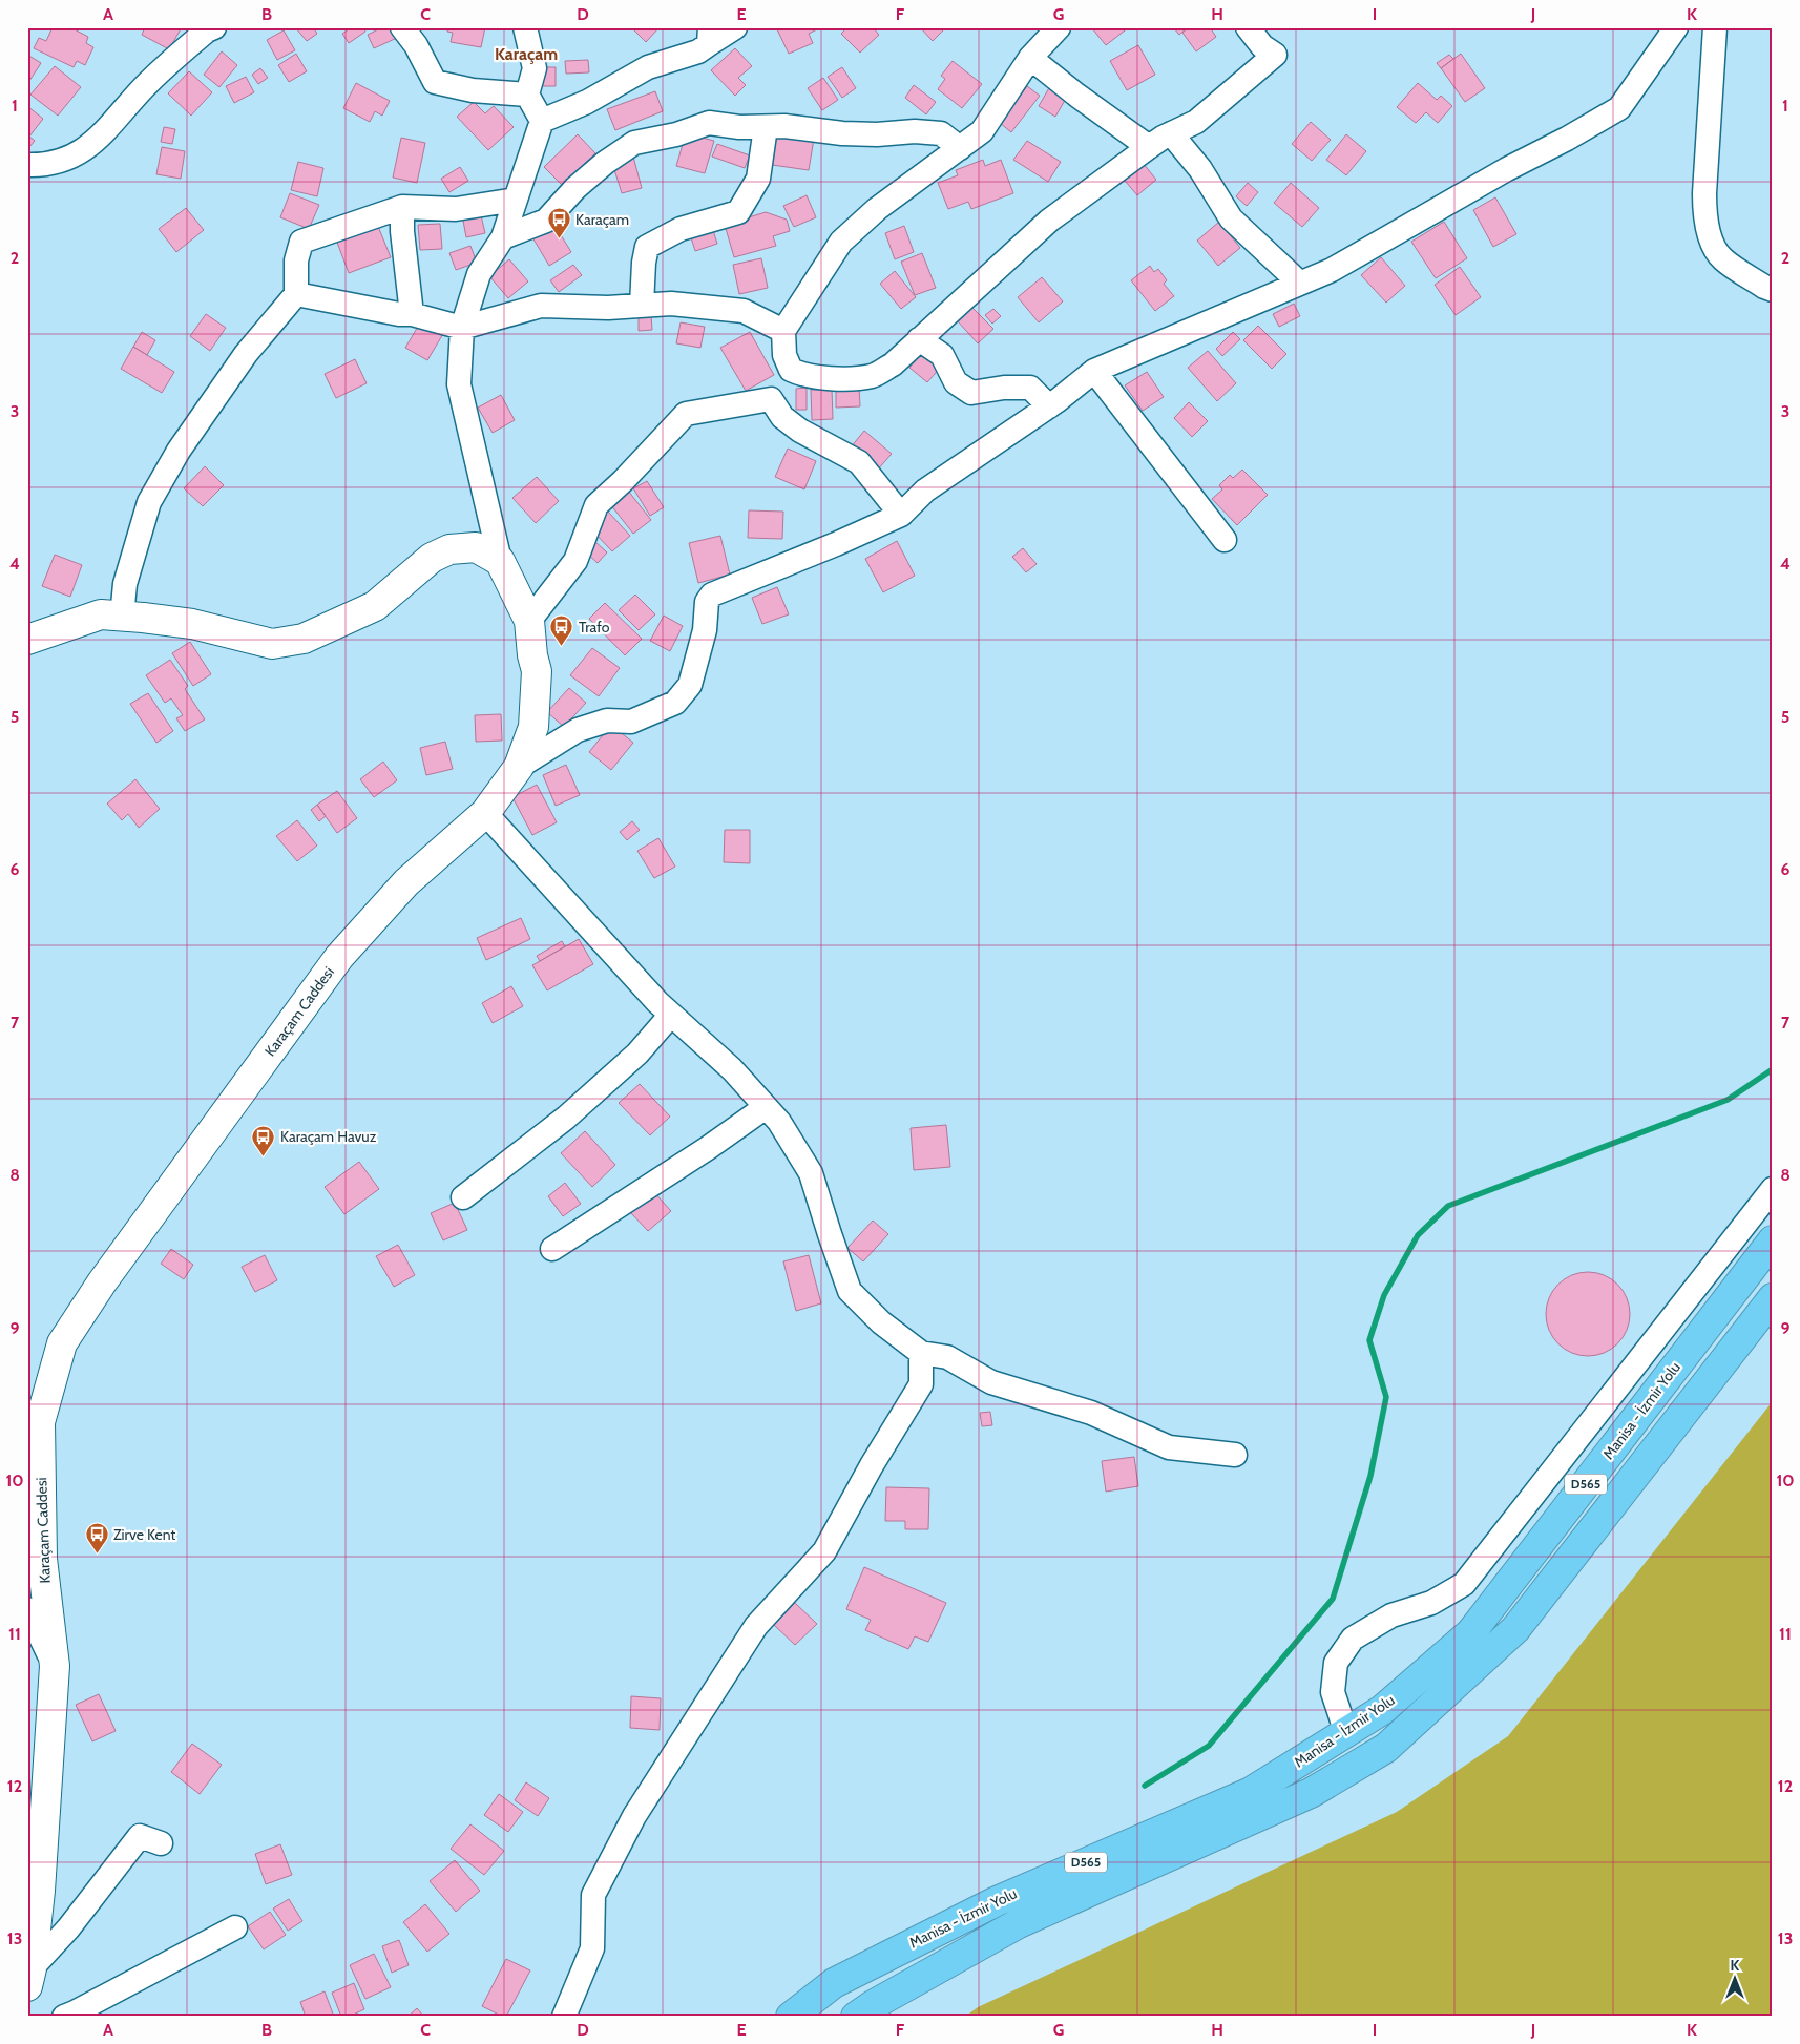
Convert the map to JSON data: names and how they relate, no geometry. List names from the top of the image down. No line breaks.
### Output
{"streets":{"highway":["Manisa - İzmir Yolu","D565"],"street":["Karaçam Caddesi"]},"districts":["Karaçam"],"places":{"bus stop":["Karaçam","Trafo","Karaçam Havuz","Zirve Kent"]},"north":"top","grid":{"columns":["A","B","C","D","E","F","G","H","I","J","K"],"rows":["1","2","3","4","5","6","7","8","9","10","11","12","13"]}}
